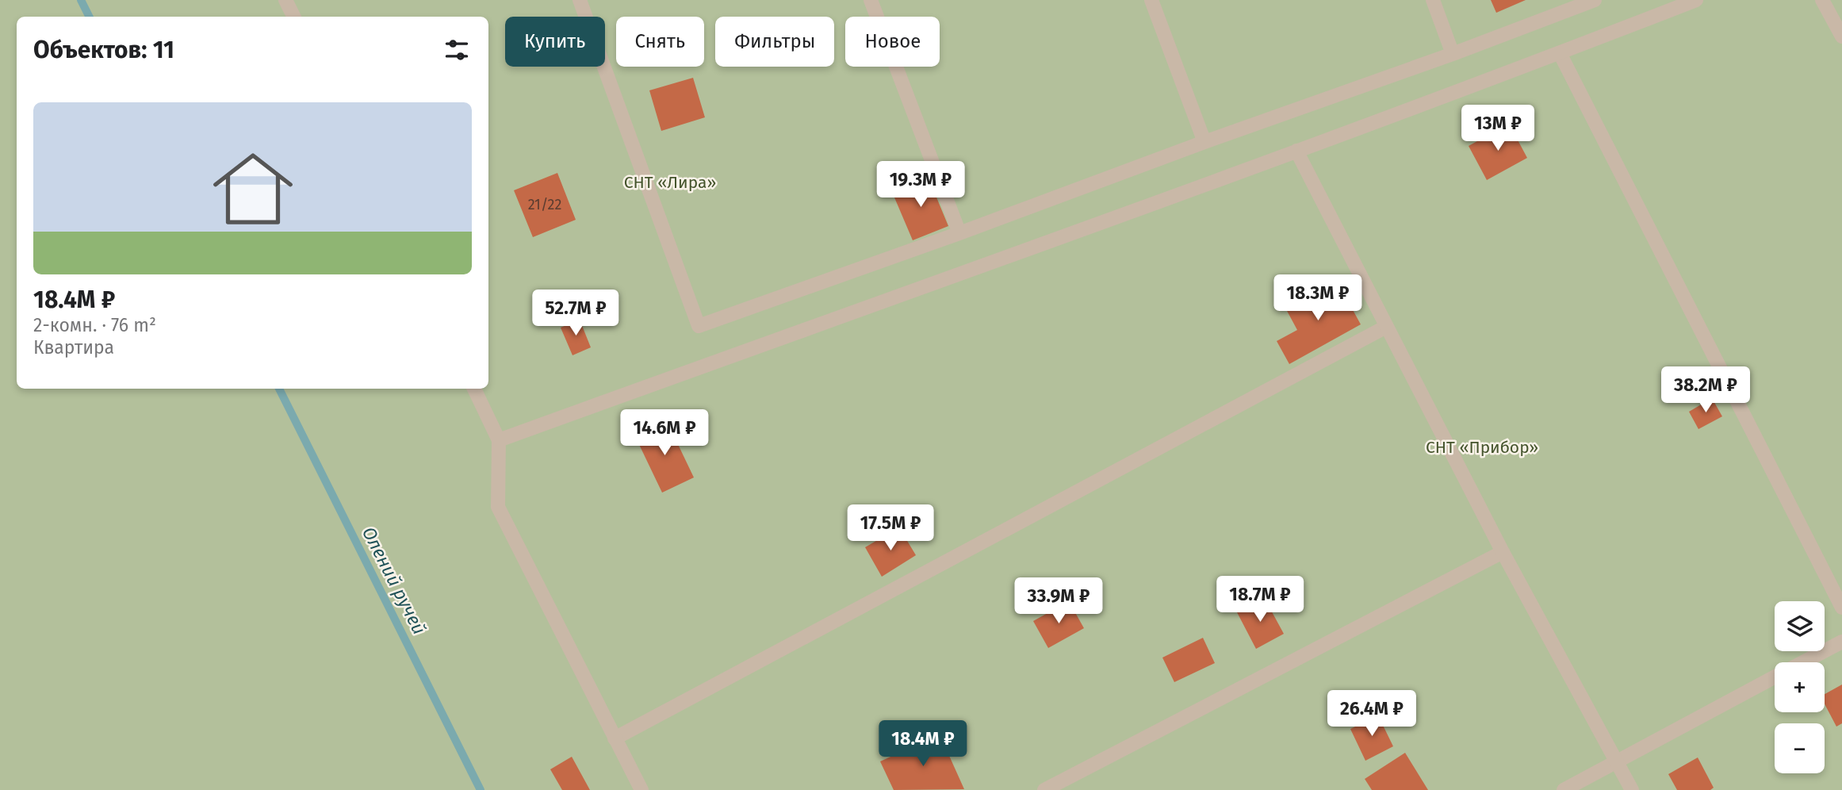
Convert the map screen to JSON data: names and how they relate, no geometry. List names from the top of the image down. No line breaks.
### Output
{"water":["Олений ручей"],"parks":["СНТ «Лира»","СНТ «Прибор»"],"house_numbers":["21/22"],"page":{"chip":["Купить","Снять","Фильтры","Новое"],"heading":"Объектов: 11","list":[{"name":"18.4M ₽","note":"2-комн. · 76 m² · Квартира"}],"price":["13M ₽","19.3M ₽","18.3M ₽","52.7M ₽","38.2M ₽","14.6M ₽","17.5M ₽","18.7M ₽","33.9M ₽","26.4M ₽","18.4M ₽"],"map_buttons":["+","−"]}}
